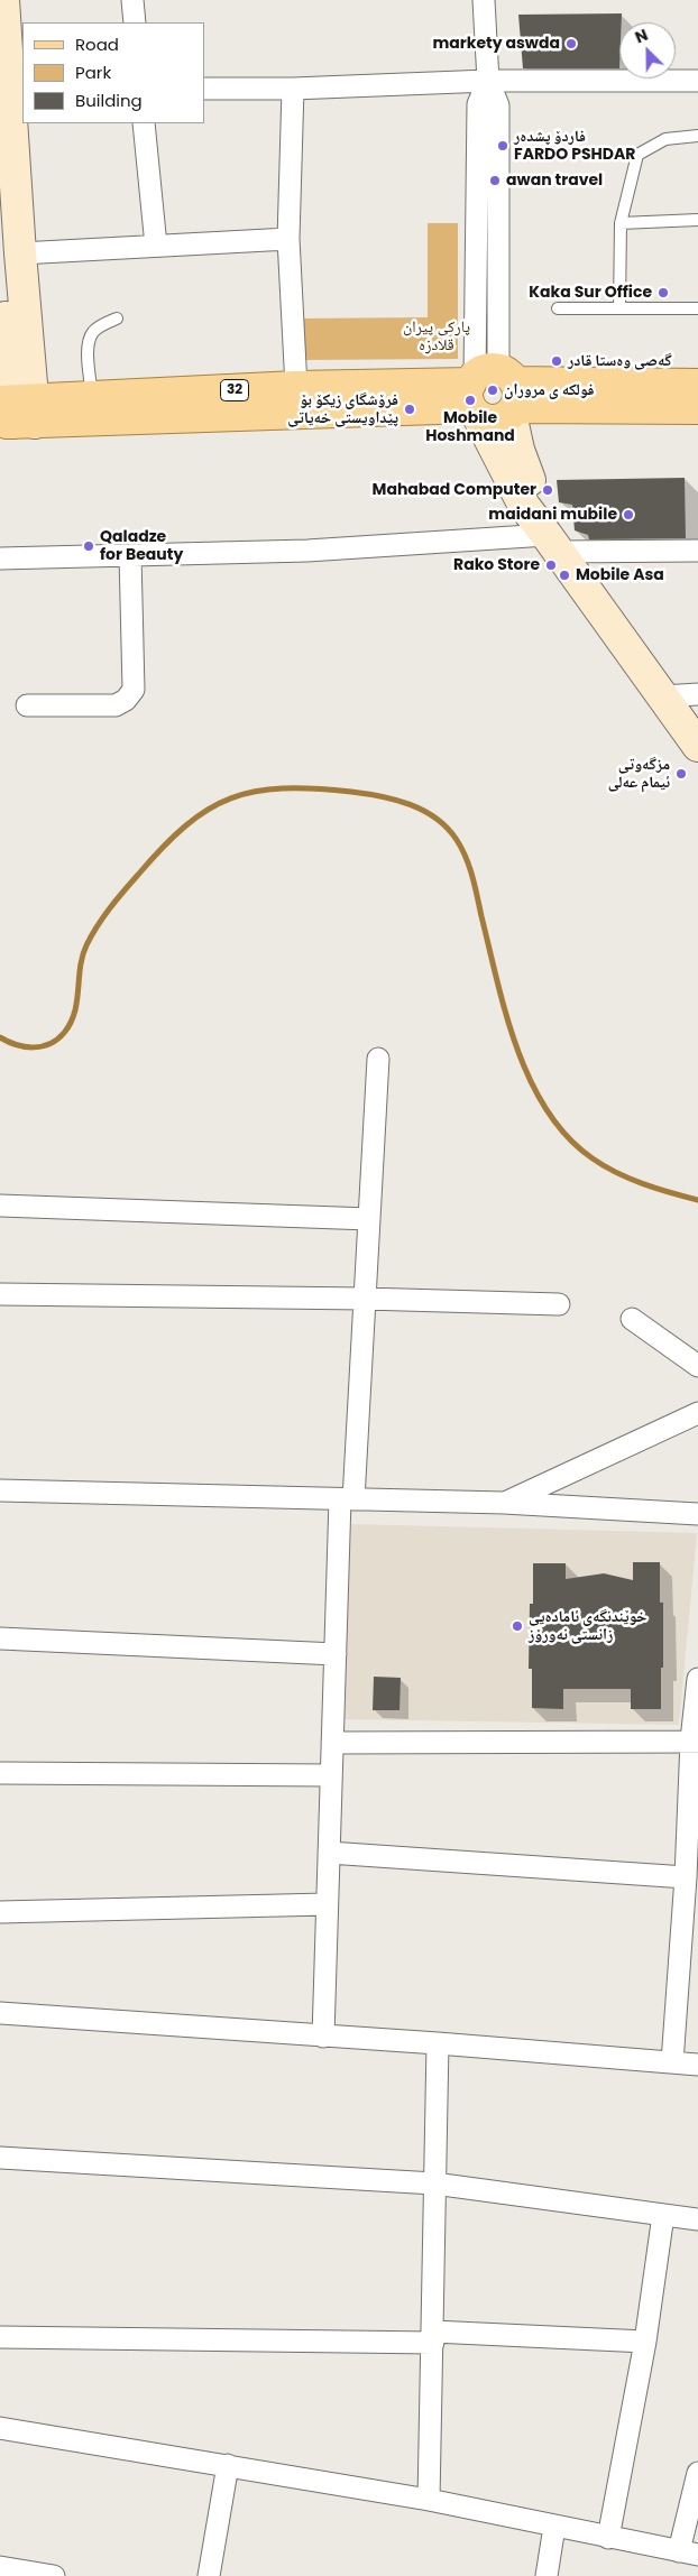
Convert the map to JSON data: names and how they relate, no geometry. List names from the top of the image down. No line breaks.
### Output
{"streets":{"main road":["32"]},"parks":["پارکی پیران قلادزه"],"places":["markety aswda","فاردۆ پشدەر FARDO PSHDAR","awan travel","Kaka Sur Office","گەصی وەستا قادر","فولکه ی مروران","Mobile Hoshmand","فرۆشگای زیکۆ بۆ پێداویستی خەیاتی","Mahabad Computer","maidani mubile","Qaladze for Beauty","Rako Store","Mobile Asa","مزگەوتی ئیمام عەلی","خوێندنگەی ئامادەیی زانستی نەورۆز"],"legend":["Road","Park","Building"],"north":"top left"}
